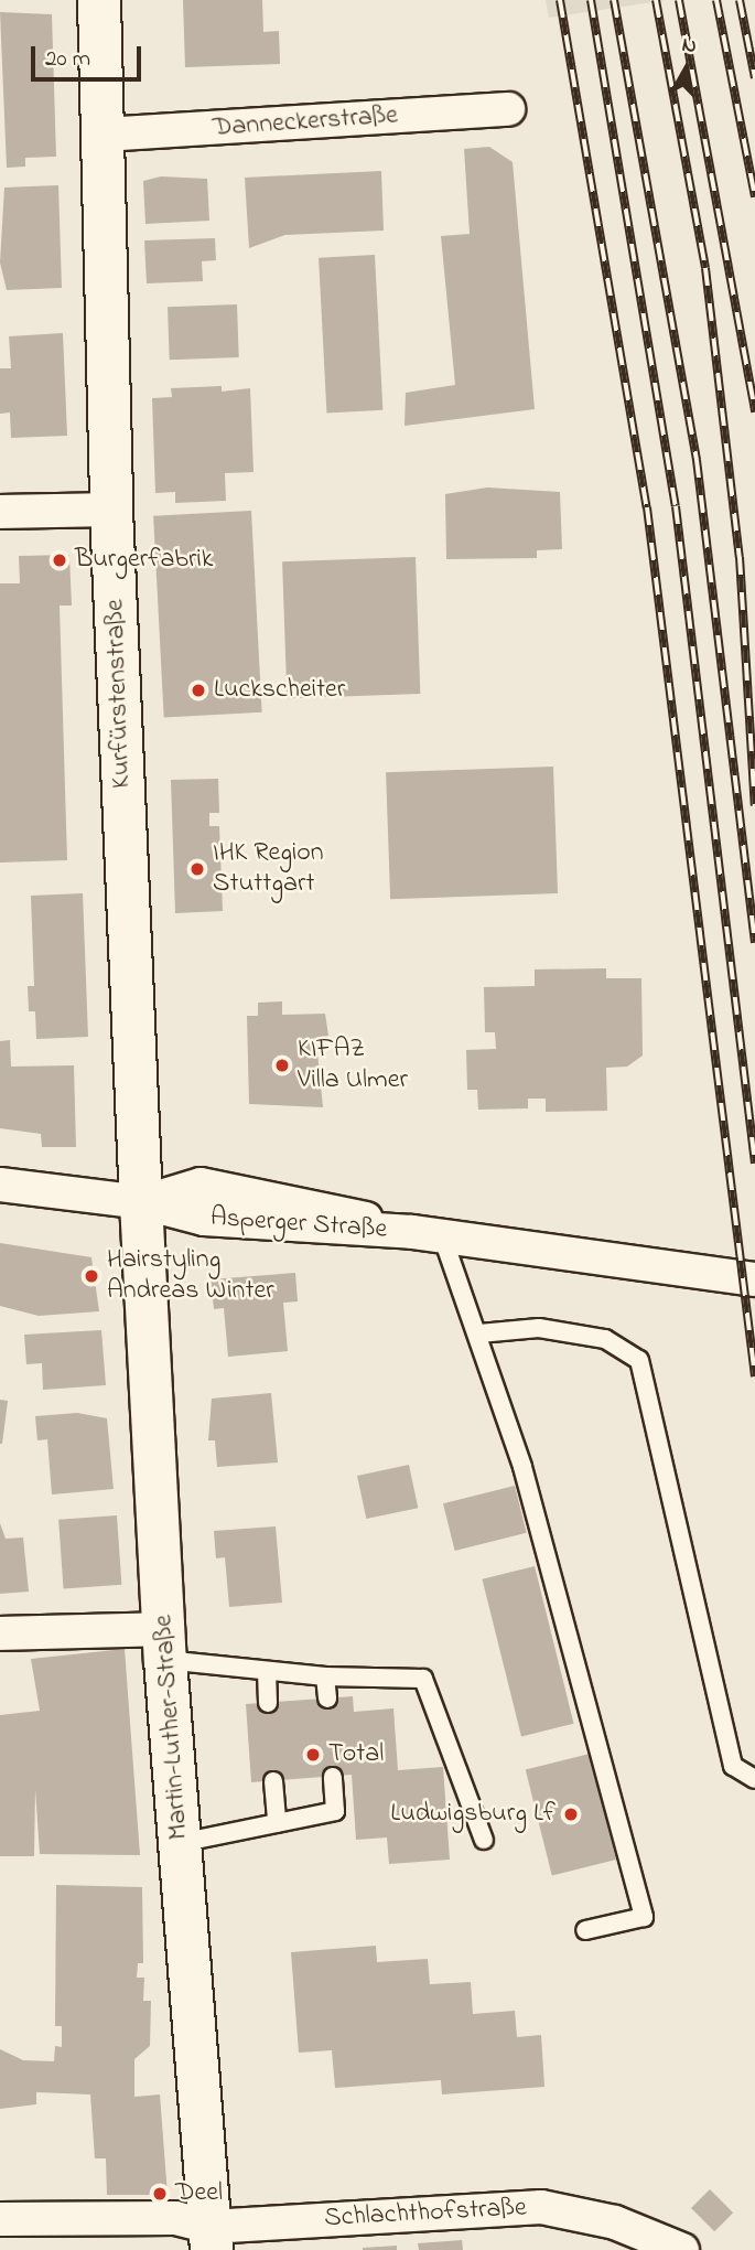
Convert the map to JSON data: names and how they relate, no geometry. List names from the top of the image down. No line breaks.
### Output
{"streets":{"street":["Danneckerstraße","Kurfürstenstraße","Asperger Straße","Martin-Luther-Straße","Schlachthofstraße"]},"crossings":[["Danneckerstraße","Kurfürstenstraße"],["Kurfürstenstraße","Asperger Straße"],["Kurfürstenstraße","Martin-Luther-Straße"],["Asperger Straße","Martin-Luther-Straße"],["Martin-Luther-Straße","Schlachthofstraße"]],"places":["Burgerfabrik","Luckscheiter","IHK Region Stuttgart","KIFAZ Villa Ulmer","Hairstyling Andreas Winter","Total","Ludwigsburg Lf","Deel"],"scale_bar":"20 m","north":"top"}
